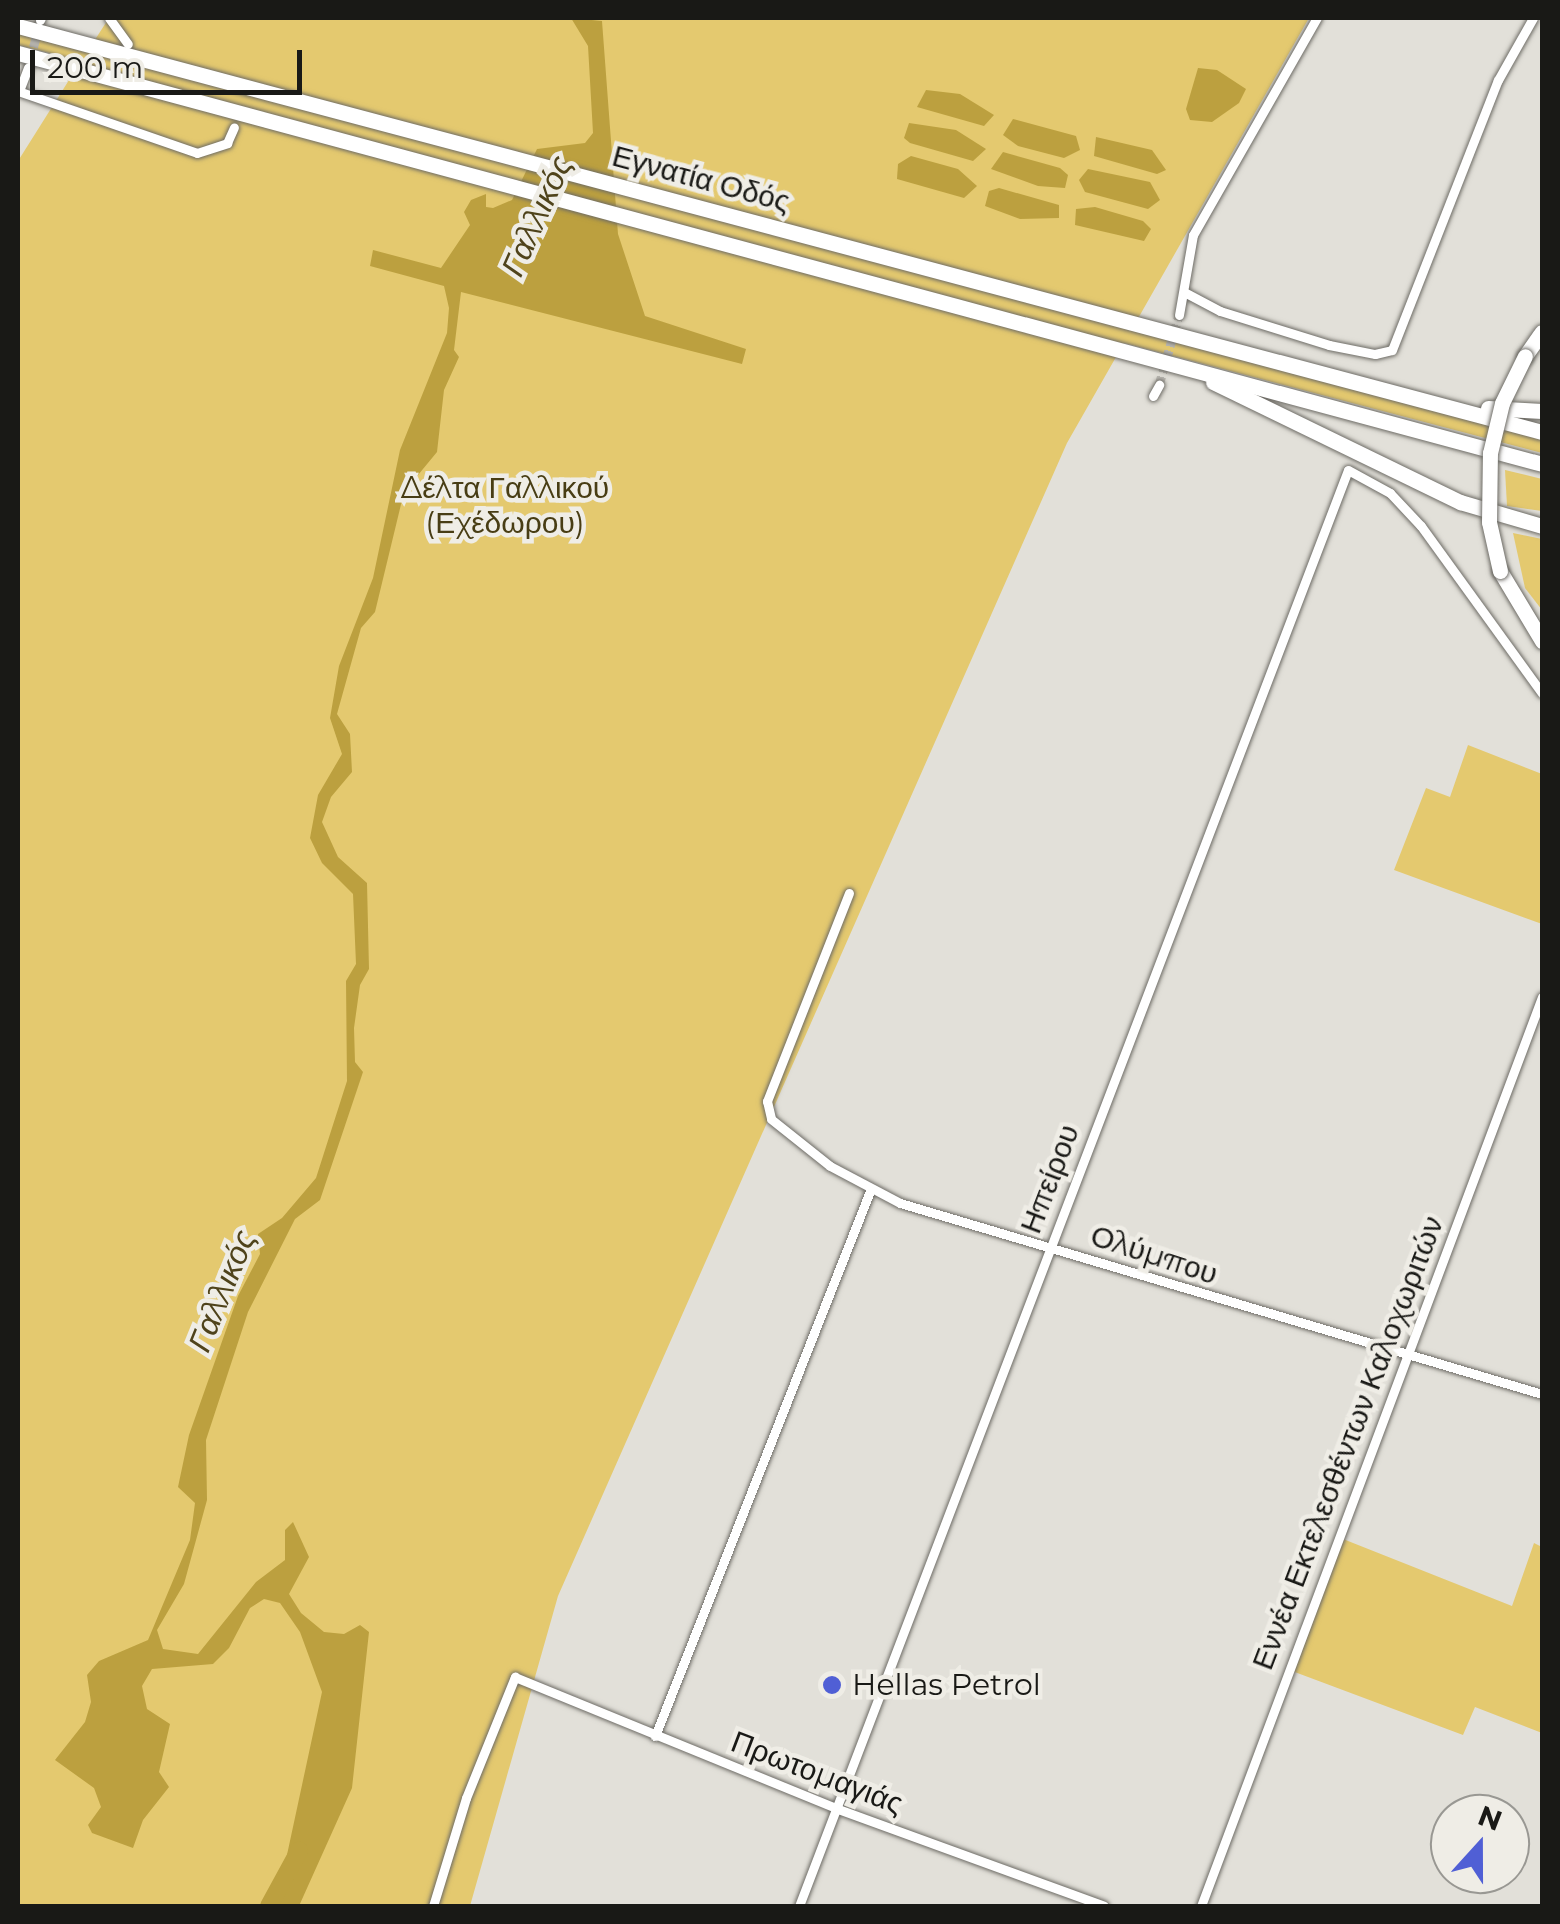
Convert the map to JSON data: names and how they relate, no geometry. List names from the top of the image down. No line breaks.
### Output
{"streets":{"highway":["Εγνατία Οδός"],"street":["Ηπείρου","Ολύμπου","Εννέα Εκτελεσθέντων Καλοχωριτών","Πρωτομαγιάς"]},"crossings":[["Ηπείρου","Ολύμπου"],["Ηπείρου","Πρωτομαγιάς"],["Ολύμπου","Εννέα Εκτελεσθέντων Καλοχωριτών"]],"water":["Γαλλικός"],"parks":["Δέλτα Γαλλικού (Εχέδωρου)"],"places":["Hellas Petrol"],"scale_bar":"200 m","north":"top"}
